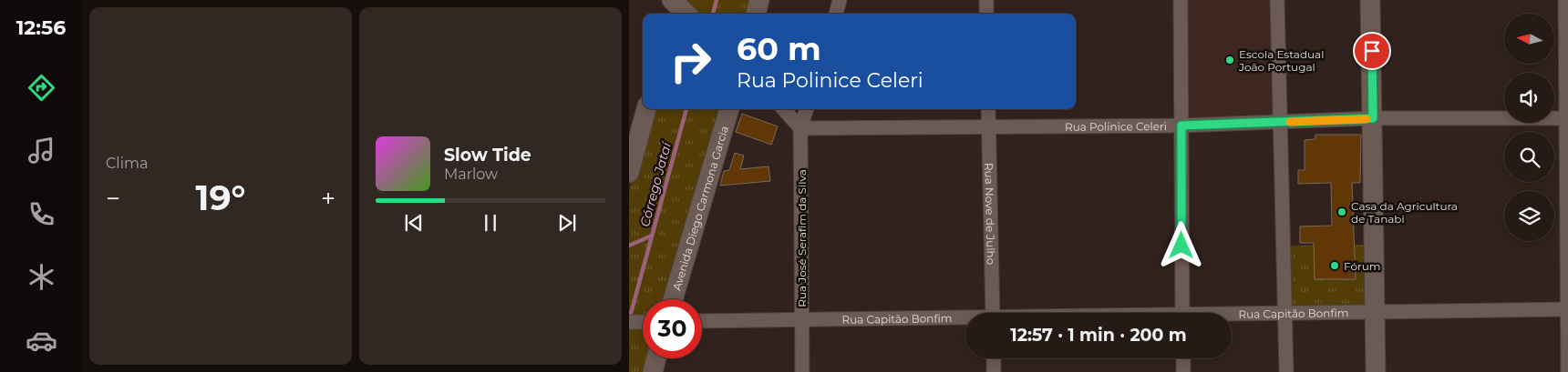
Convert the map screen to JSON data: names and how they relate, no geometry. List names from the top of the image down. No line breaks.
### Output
{"streets":{"main road":["Avenida Diego Carmona Garcia"],"street":["Rua Polinice Celeri","Rua Nove de Julho","Rua José Serafim da Silva","Rua Capitão Bonfim"]},"crossings":[["Rua Polinice Celeri","Rua Nove de Julho"],["Rua Polinice Celeri","Rua José Serafim da Silva"],["Rua José Serafim da Silva","Rua Capitão Bonfim"]],"water":["Córrego Jataí"],"places":["Escola Estadual João Portugal","Casa da Agricultura de Tanabi","Fórum"],"north":"left","page":{"tabs":"12:56","tile":"Clima","turn":["60 m","Rua Polinice Celeri"],"song":["Slow Tide","Marlow"],"heat":["−","19°","+"],"limit":"30","trip":"12:57 · 1 min · 200 m"}}
